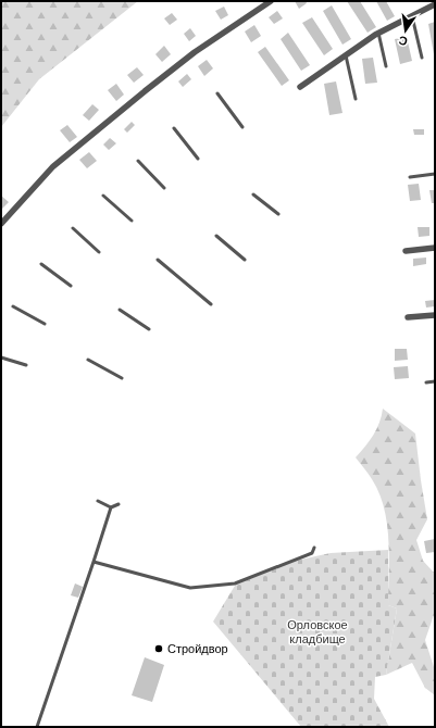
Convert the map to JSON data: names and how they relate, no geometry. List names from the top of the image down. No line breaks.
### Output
{"parks":["Орловское кладбище"],"places":["Стройдвор"],"north":"bottom"}
